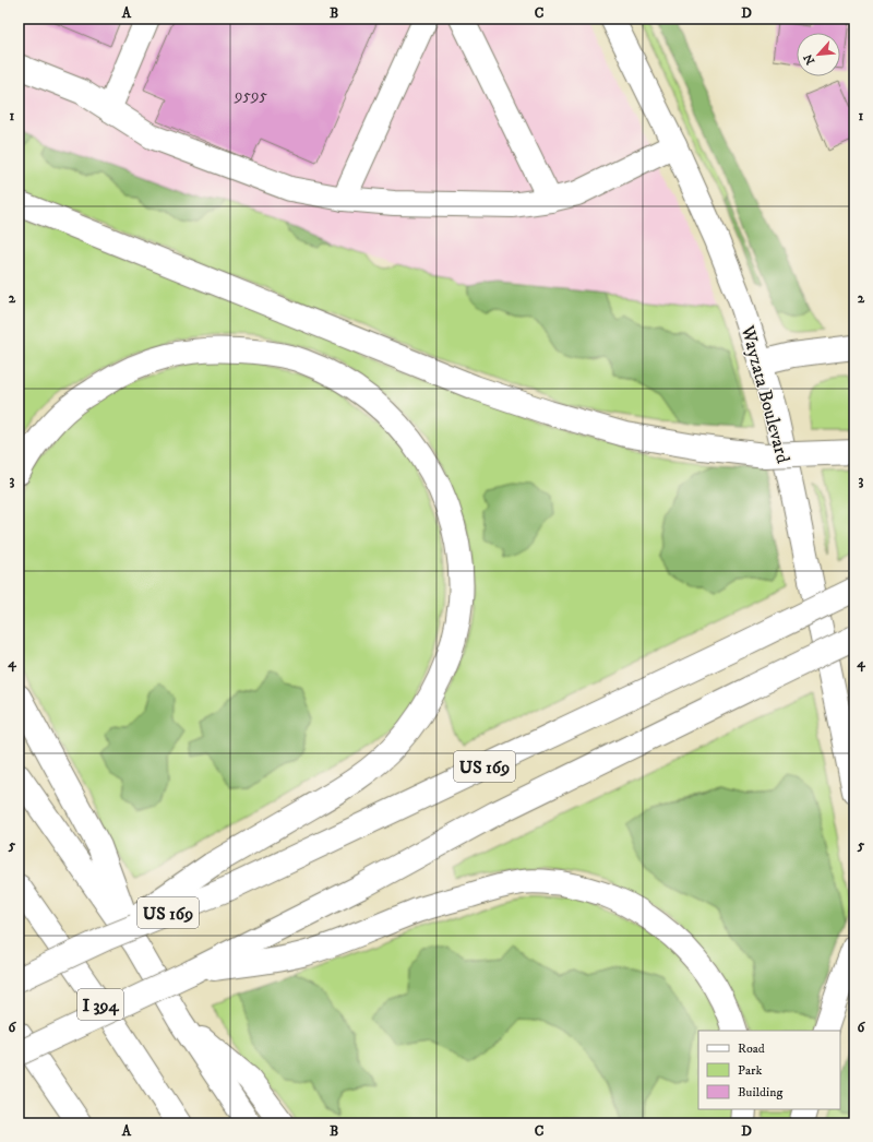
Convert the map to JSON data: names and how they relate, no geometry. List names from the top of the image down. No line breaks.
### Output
{"streets":{"main road":["Wayzata Boulevard","US 169","I 394"]},"house_numbers":["9595"],"legend":["Road","Park","Building"],"north":"bottom left","grid":{"columns":["A","B","C","D"],"rows":["1","2","3","4","5","6"]}}
